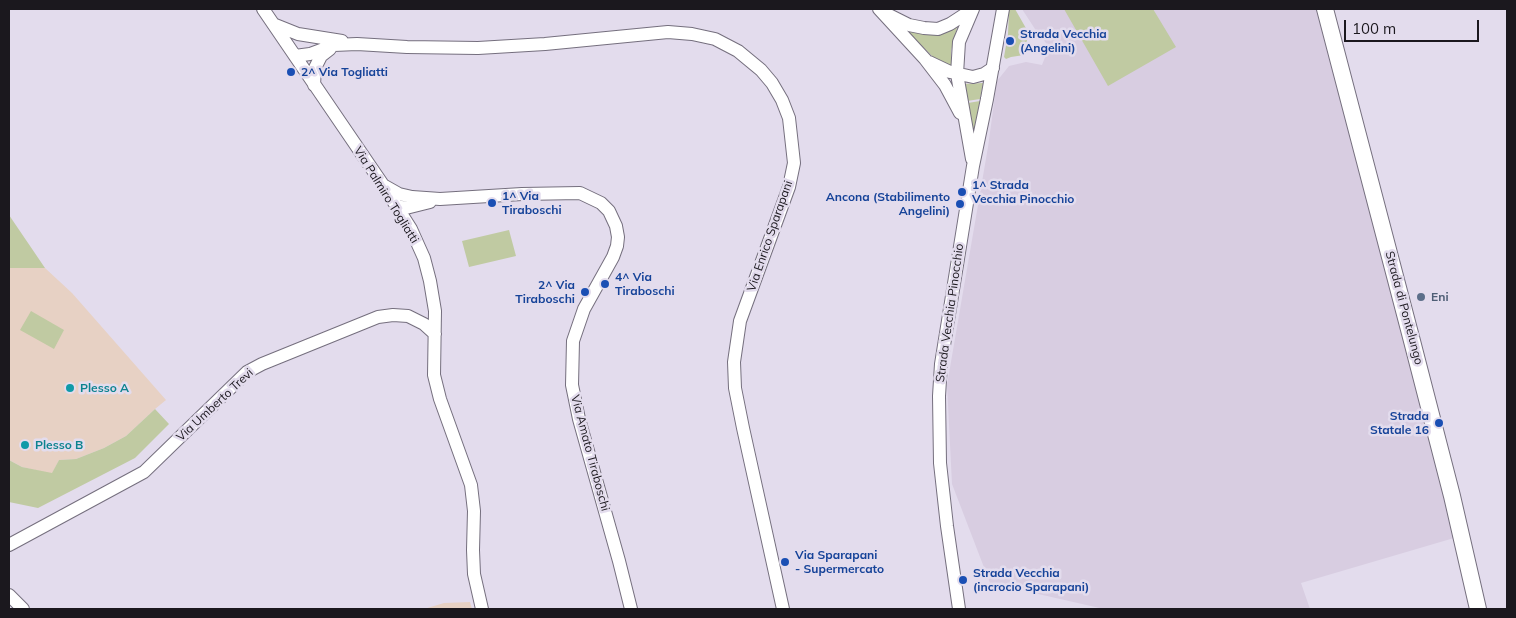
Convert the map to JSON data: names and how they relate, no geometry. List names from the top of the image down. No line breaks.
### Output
{"streets":{"main road":["Strada di Pontelungo"],"street":["Via Palmiro Togliatti","Via Enrico Sparapani","Strada Vecchia Pinocchio","Via Umberto Trevi","Via Amato Tiraboschi"]},"crossings":[["Via Palmiro Togliatti","Via Enrico Sparapani"],["Via Palmiro Togliatti","Via Umberto Trevi"],["Via Palmiro Togliatti","Via Amato Tiraboschi"]],"places":["Strada Vecchia (Angelini)","2^ Via Togliatti","1^ Strada Vecchia Pinocchio","1^ Via Tiraboschi","Ancona (Stabilimento Angelini)","4^ Via Tiraboschi","2^ Via Tiraboschi","Eni","Plesso A","Strada Statale 16","Plesso B","Via Sparapani - Supermercato","Strada Vecchia (incrocio Sparapani)"],"scale_bar":"100 m"}
